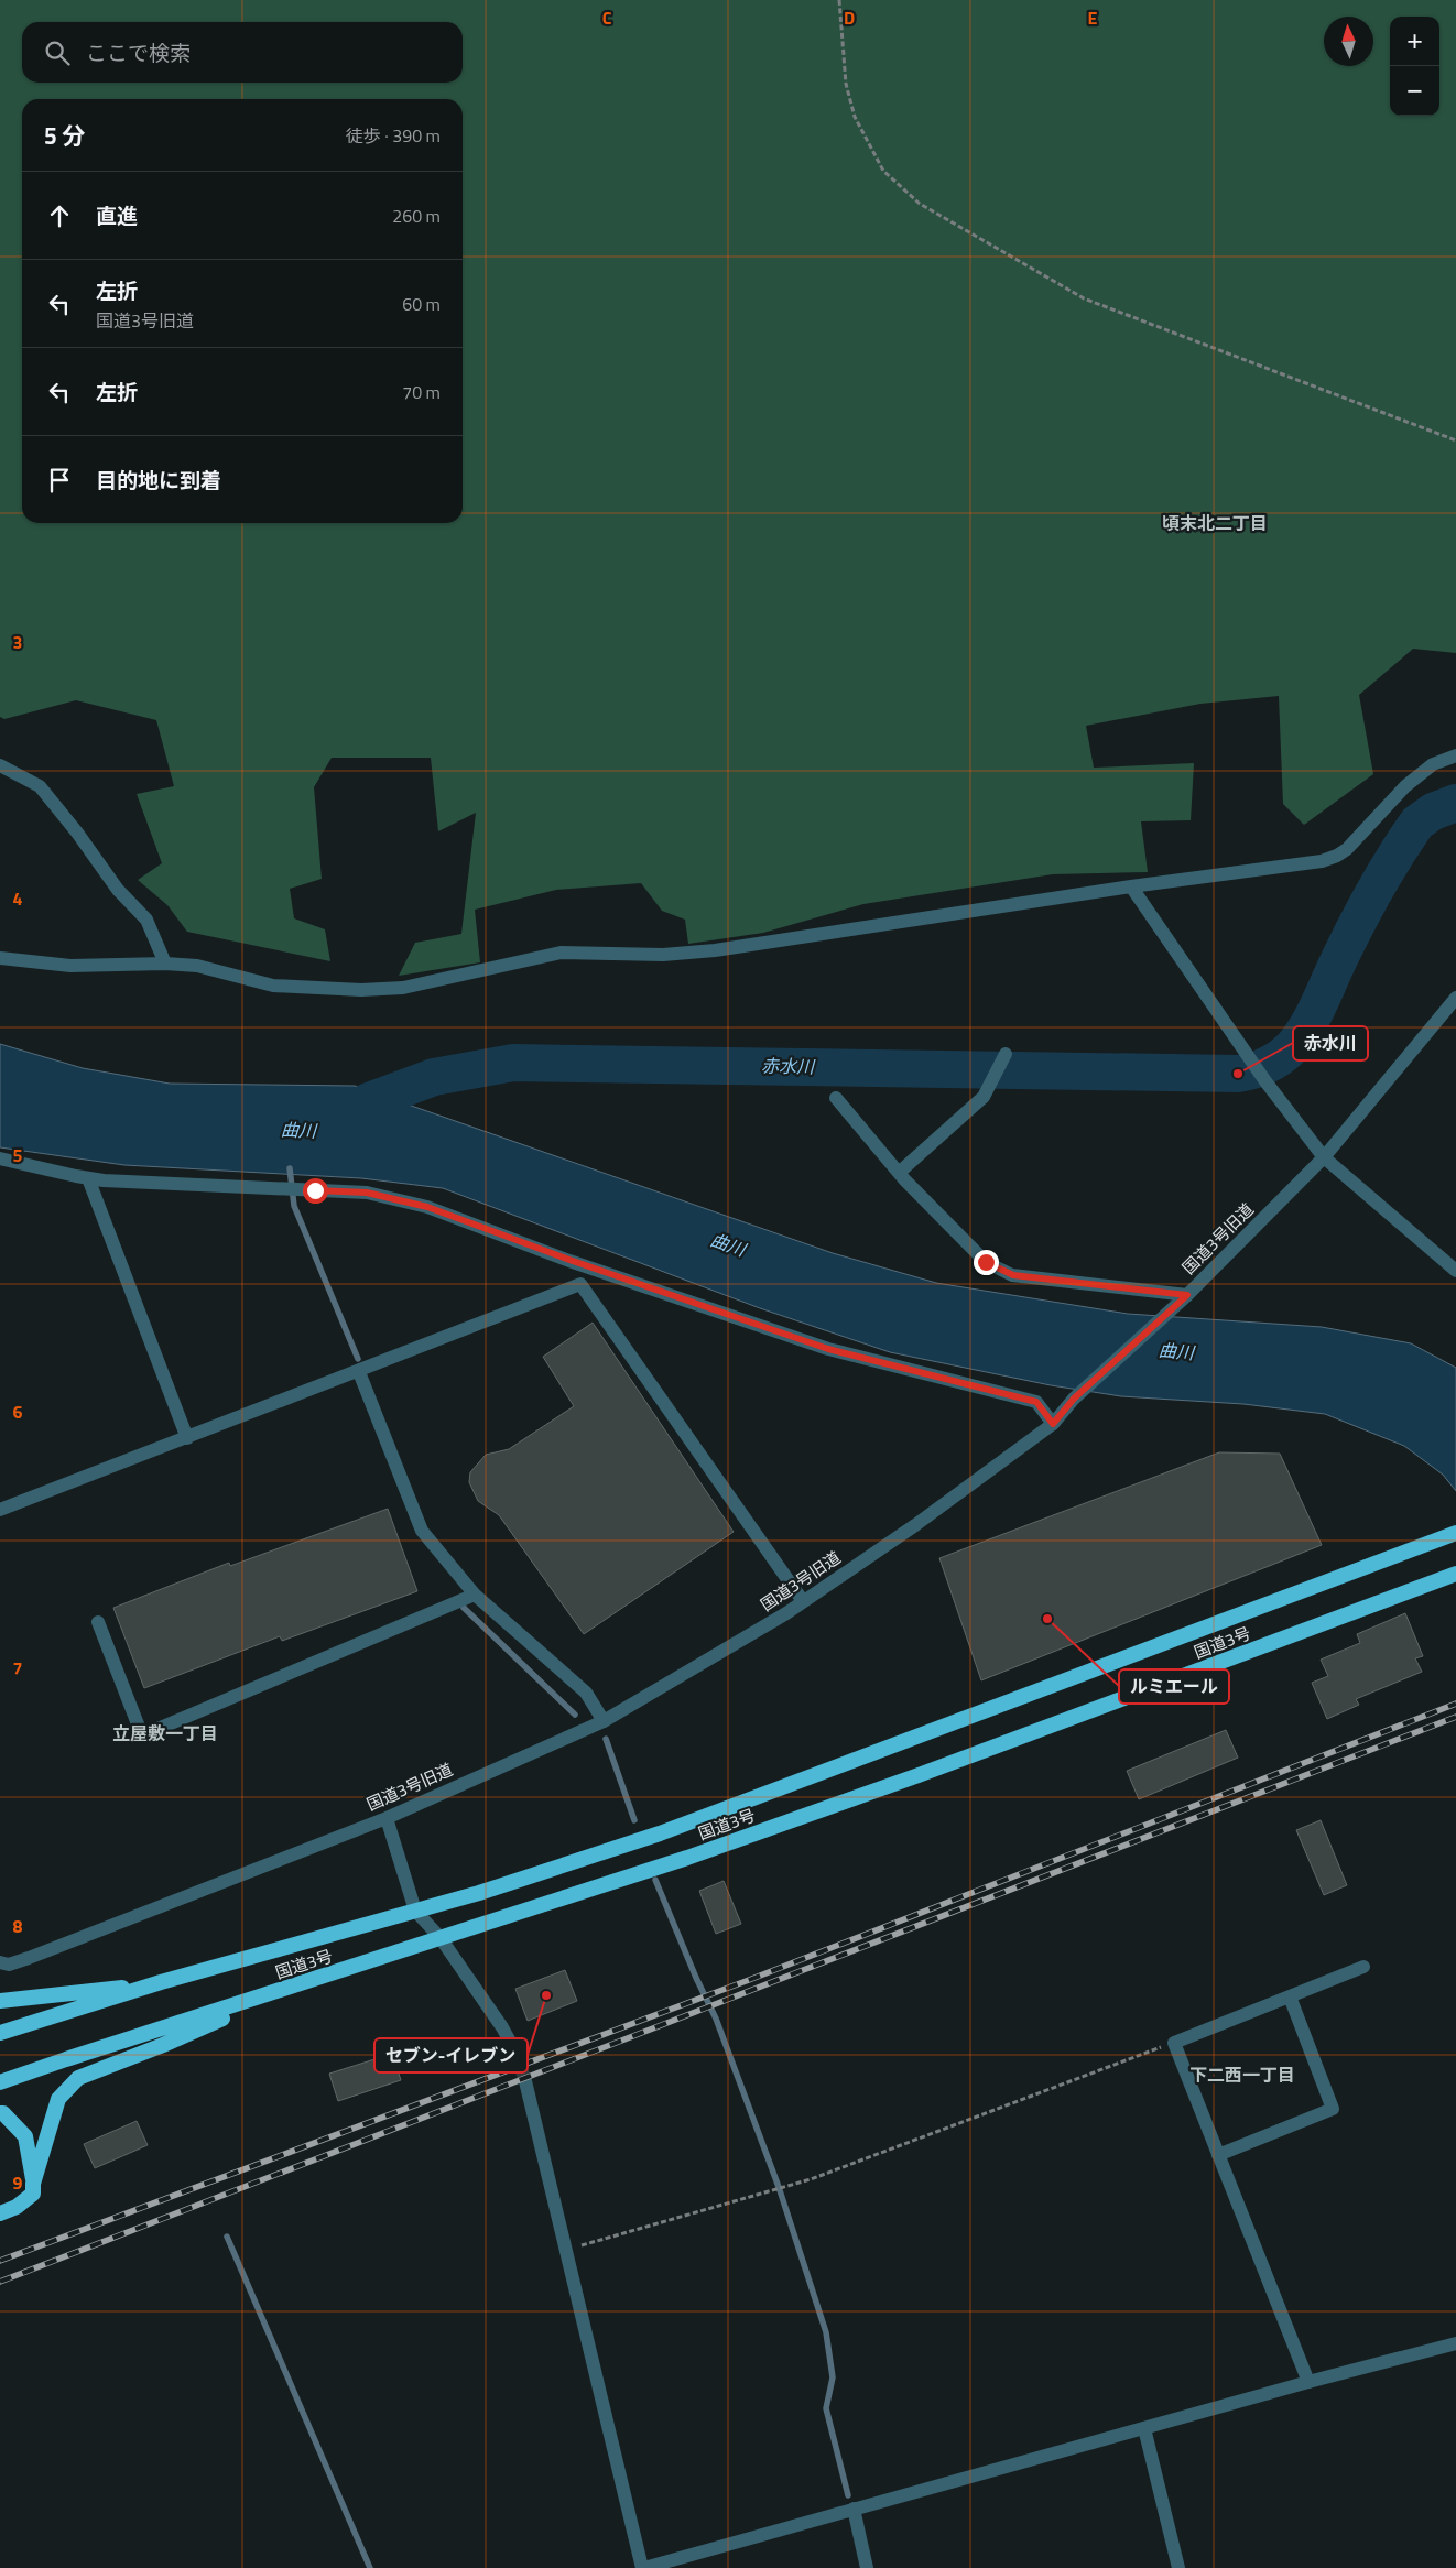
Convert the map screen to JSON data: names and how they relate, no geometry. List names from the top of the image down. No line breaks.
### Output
{"streets":{"highway":["国道3号"],"street":["国道3号旧道"]},"districts":["頃末北二丁目","立屋敷一丁目","下二西一丁目"],"water":["赤水川","曲川"],"places":["赤水川","ルミエール","セブン-イレブン"],"north":"top","page":{"map_buttons":["+","−"],"search":"ここで検索","heading":["5 分","徒歩 · 390 m"],"list":[["直進","260 m"],["左折","国道3号旧道","60 m"],["左折","70 m"],"目的地に到着"]},"grid":{"columns":["C","D","E"],"rows":["3","4","5","6","7","8","9"]}}
